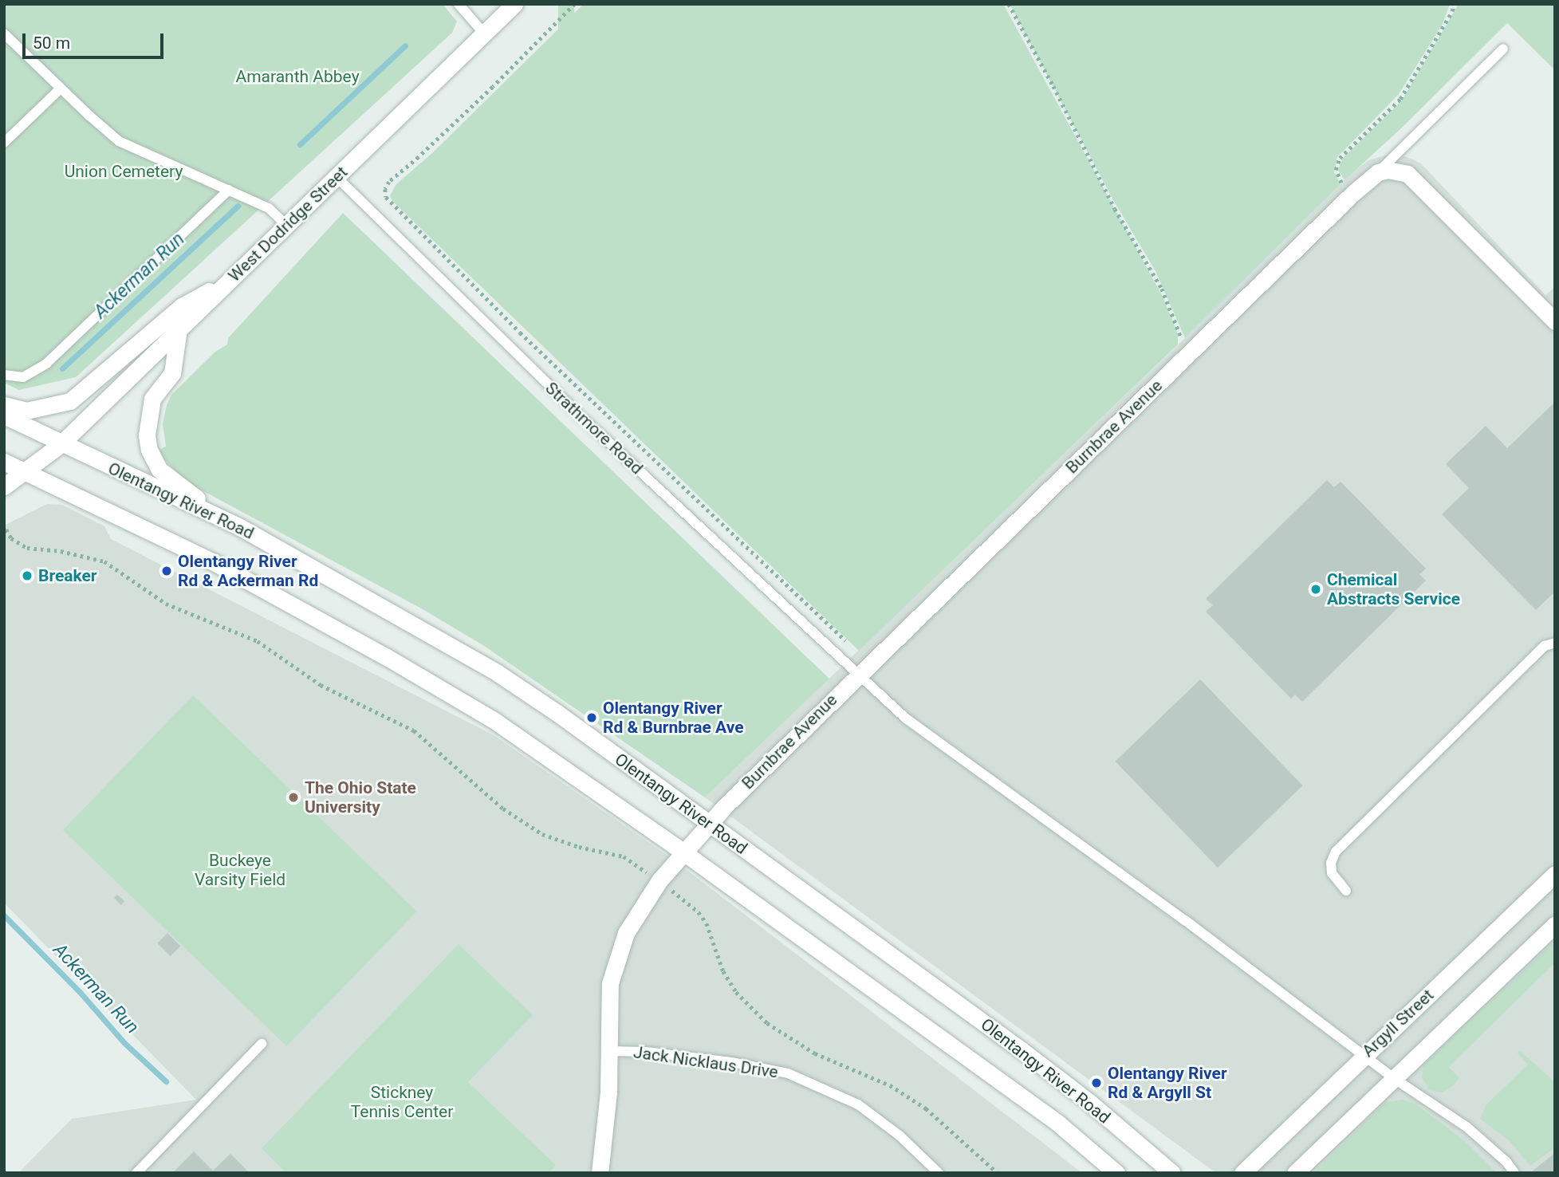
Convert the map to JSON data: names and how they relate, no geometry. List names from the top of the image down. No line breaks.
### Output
{"streets":{"main road":["West Dodridge Street","Burnbrae Avenue","Olentangy River Road","Argyll Street"],"lane":["Strathmore Road","Jack Nicklaus Drive"]},"crossings":[["West Dodridge Street","Strathmore Road"],["West Dodridge Street","Olentangy River Road"],["Burnbrae Avenue","Strathmore Road"],["Burnbrae Avenue","Olentangy River Road"],["Burnbrae Avenue","Jack Nicklaus Drive"],["Strathmore Road","Argyll Street"]],"water":["Ackerman Run"],"parks":["Amaranth Abbey","Union Cemetery","Buckeye Varsity Field","Stickney Tennis Center"],"places":["Olentangy River Rd & Ackerman Rd","Breaker","Chemical Abstracts Service","Olentangy River Rd & Burnbrae Ave","The Ohio State University","Olentangy River Rd & Argyll St"],"scale_bar":"50 m"}
